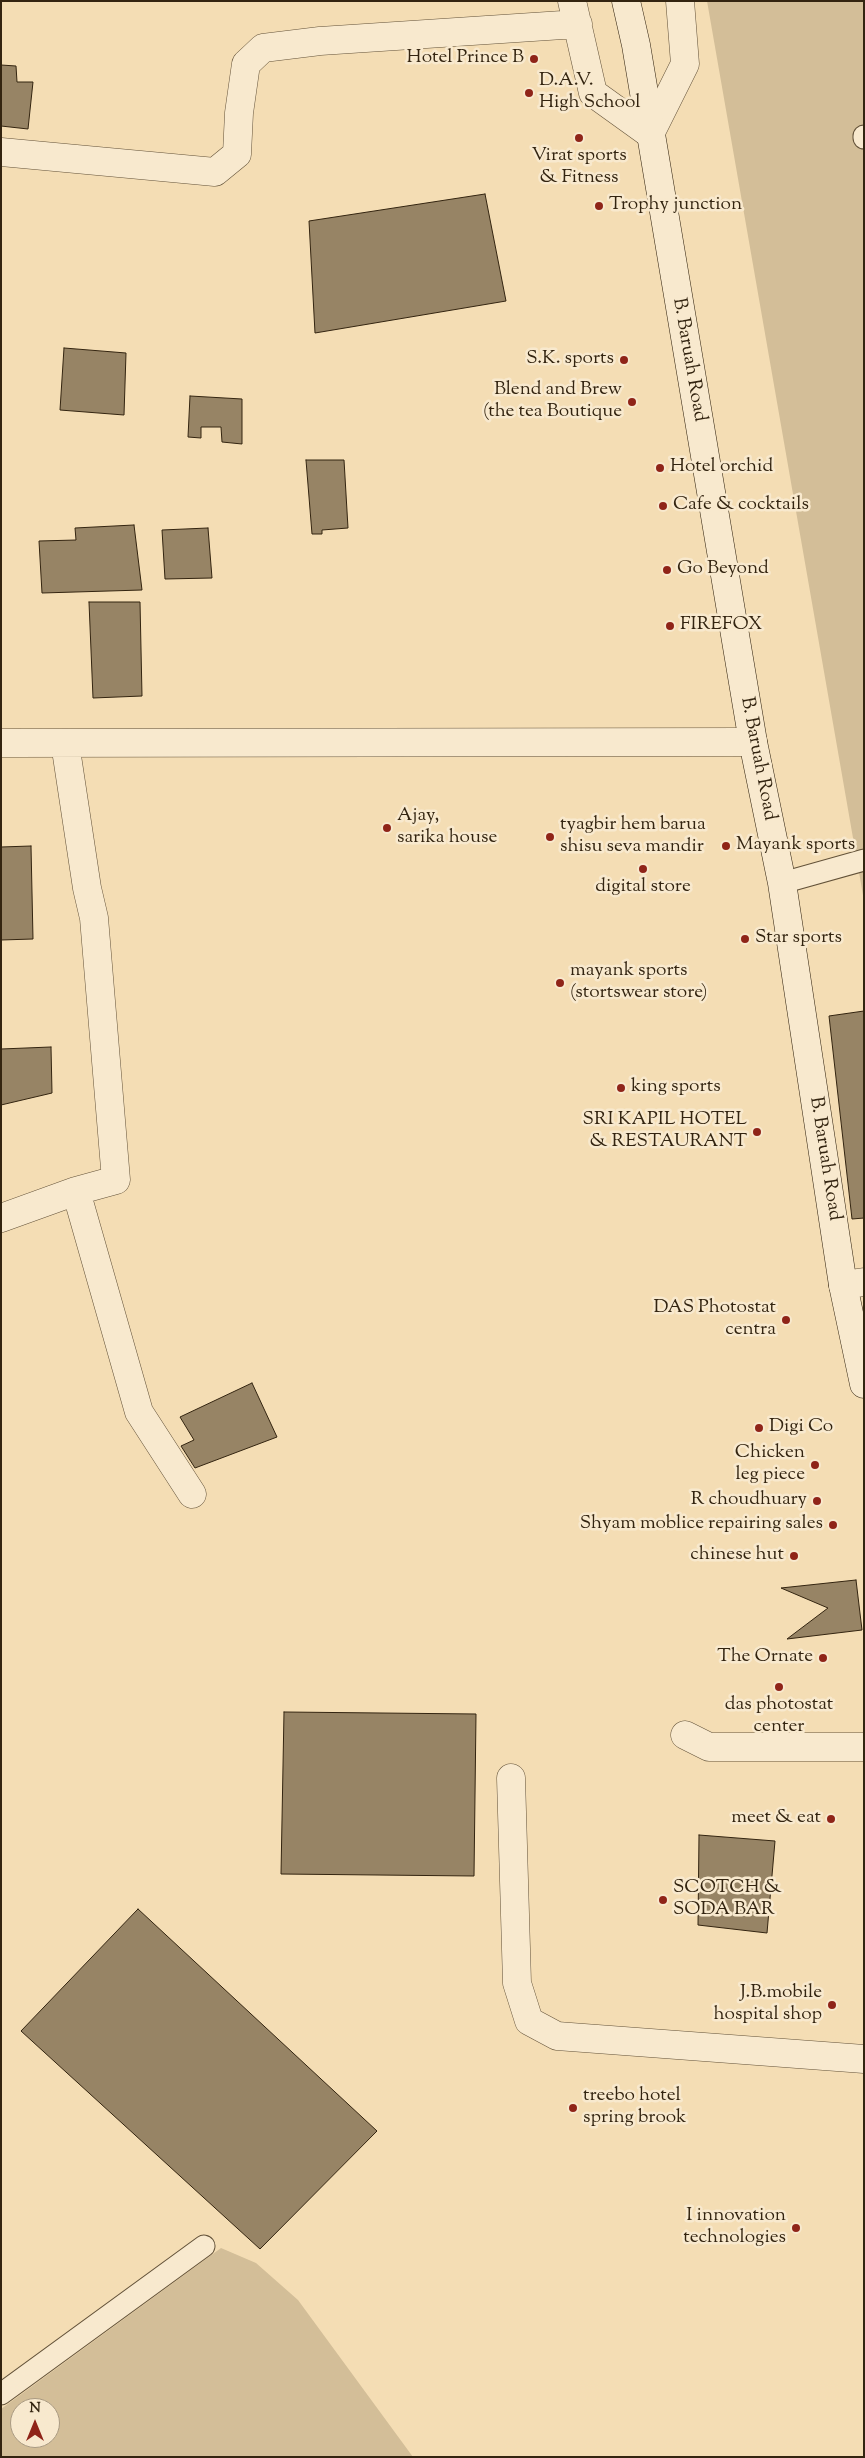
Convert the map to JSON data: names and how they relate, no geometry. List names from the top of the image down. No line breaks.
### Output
{"streets":{"street":["B. Baruah Road"]},"places":["Hotel Prince B","D.A.V. High School","Virat sports & Fitness","Trophy junction","S.K. sports","Blend and Brew (the tea Boutique","Hotel orchid","Cafe & cocktails","Go Beyond","FIREFOX","Ajay, sarika house","tyagbir hem barua shisu seva mandir","Mayank sports","digital store","Star sports","mayank sports (stortswear store)","king sports","SRI KAPIL HOTEL & RESTAURANT","DAS Photostat centra","Digi Co","Chicken leg piece","R choudhuary","Shyam moblice repairing sales","chinese hut","The Ornate","das photostat center","meet & eat","SCOTCH & SODA BAR","J.B.mobile hospital shop","treebo hotel spring brook","I innovation technologies"],"north":"top"}
